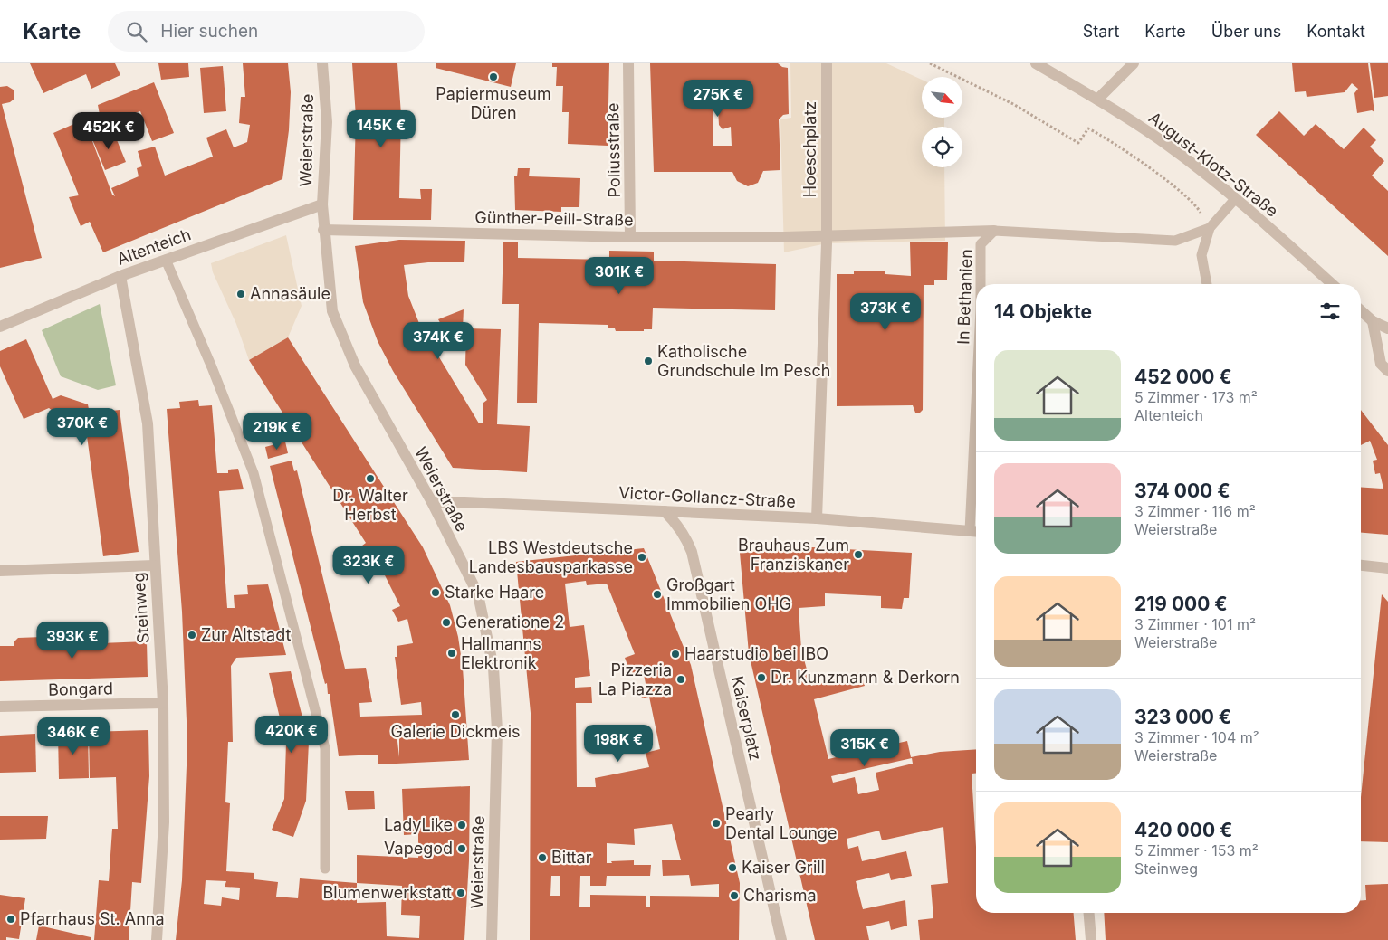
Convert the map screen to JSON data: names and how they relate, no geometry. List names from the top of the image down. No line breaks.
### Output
{"streets":{"street":["Weierstraße","Hoeschplatz","Poliusstraße","August-Klotz-Straße","Günther-Peill-Straße","Altenteich","Victor-Gollancz-Straße","Steinweg","Bongard","Kaiserplatz"],"lane":["In Bethanien"]},"crossings":[["Weierstraße","Günther-Peill-Straße"],["Weierstraße","Altenteich"],["Weierstraße","Victor-Gollancz-Straße"],["Hoeschplatz","Günther-Peill-Straße"],["Hoeschplatz","Victor-Gollancz-Straße"],["Poliusstraße","Günther-Peill-Straße"],["Altenteich","Steinweg"],["In Bethanien","Victor-Gollancz-Straße"],["Victor-Gollancz-Straße","Kaiserplatz"],["Steinweg","Bongard"]],"places":["Papiermuseum Düren","Annasäule","Katholische Grundschule Im Pesch","Dr. Walter Herbst","Brauhaus Zum Franziskaner","LBS Westdeutsche Landesbausparkasse","Starke Haare","Großgart Immobilien OHG","Generatione 2","Zur Altstadt","Hallmanns Elektronik","Haarstudio bei IBO","Dr. Kunzmann & Derkorn","Pizzeria La Piazza","Galerie Dickmeis","Pearly Dental Lounge","LadyLike","Vapegod","Bittar","Kaiser Grill","Blumenwerkstatt","Charisma","Pfarrhaus St. Anna"],"north":"bottom right","page":{"header":"Karte","search":"Hier suchen","nav":["Start","Karte","Über uns","Kontakt"],"price":["275K €","145K €","452K €","301K €","373K €","374K €","370K €","219K €","323K €","393K €","420K €","346K €","198K €","315K €"],"heading":"14 Objekte","list":[{"name":"452 000 €","note":"5 Zimmer · 173 m² · Altenteich"},{"name":"374 000 €","note":"3 Zimmer · 116 m² · Weierstraße"},{"name":"219 000 €","note":"3 Zimmer · 101 m² · Weierstraße"},{"name":"323 000 €","note":"3 Zimmer · 104 m² · Weierstraße"},{"name":"420 000 €","note":"5 Zimmer · 153 m² · Steinweg"}]}}
